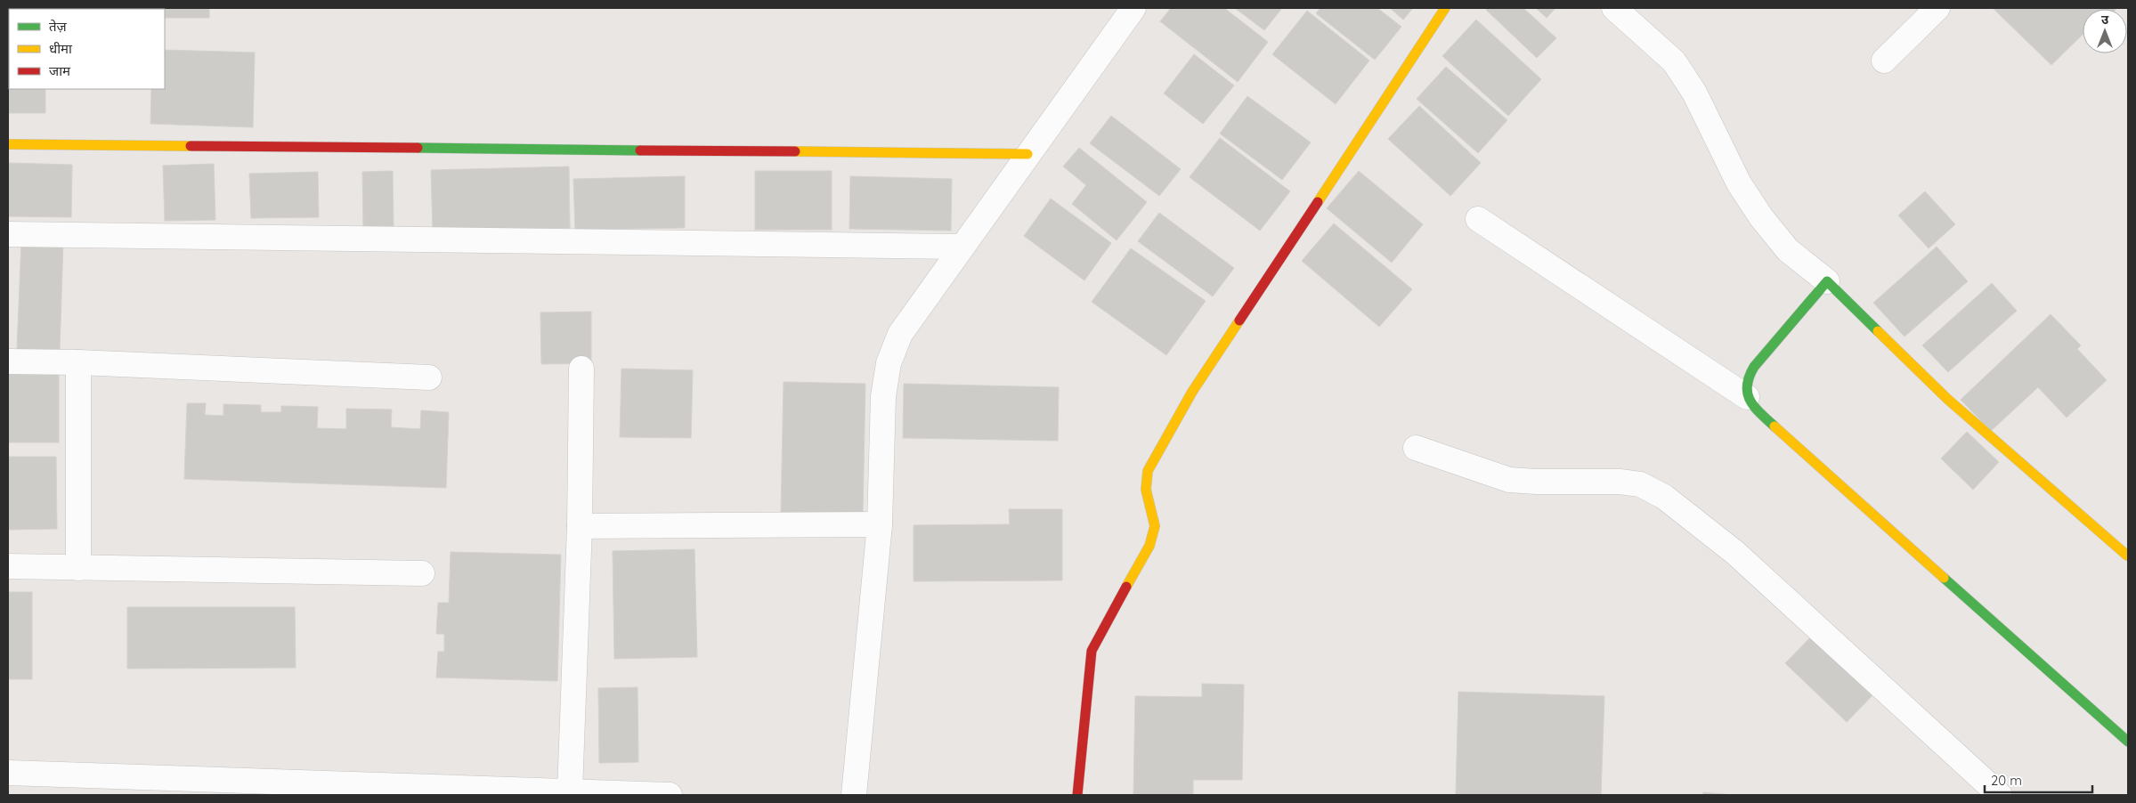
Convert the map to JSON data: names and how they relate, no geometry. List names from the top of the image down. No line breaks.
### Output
{"legend":["तेज़","धीमा","जाम"],"scale_bar":"20 m","north":"top"}
